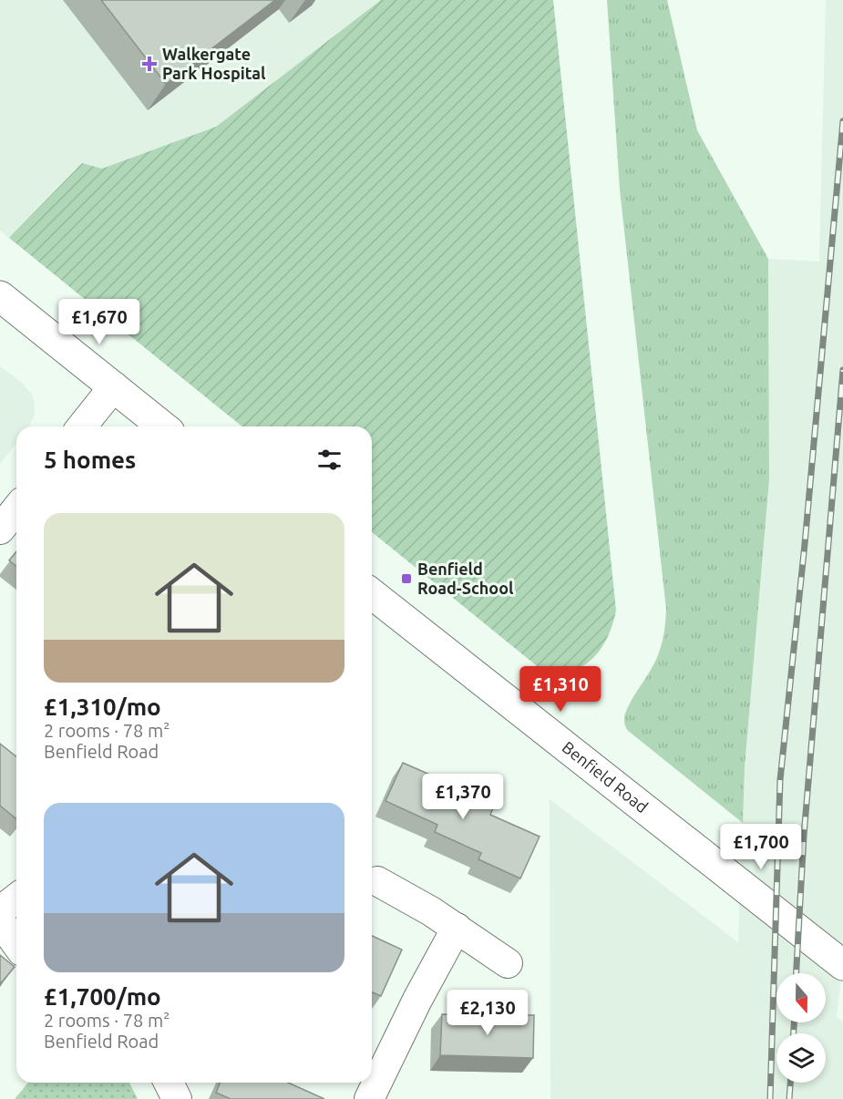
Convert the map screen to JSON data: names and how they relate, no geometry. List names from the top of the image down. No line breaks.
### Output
{"streets":{"street":["Benfield Road"]},"places":{"health":["Walkergate Park Hospital"],"transit":["Benfield Road-School"]},"north":"bottom","page":{"price":["£1,670","£1,310","£1,370","£1,700","£2,130"],"heading":"5 homes","list":[{"name":"£1,310/mo","note":"2 rooms · 78 m² · Benfield Road"},{"name":"£1,700/mo","note":"2 rooms · 78 m² · Benfield Road"}]}}
